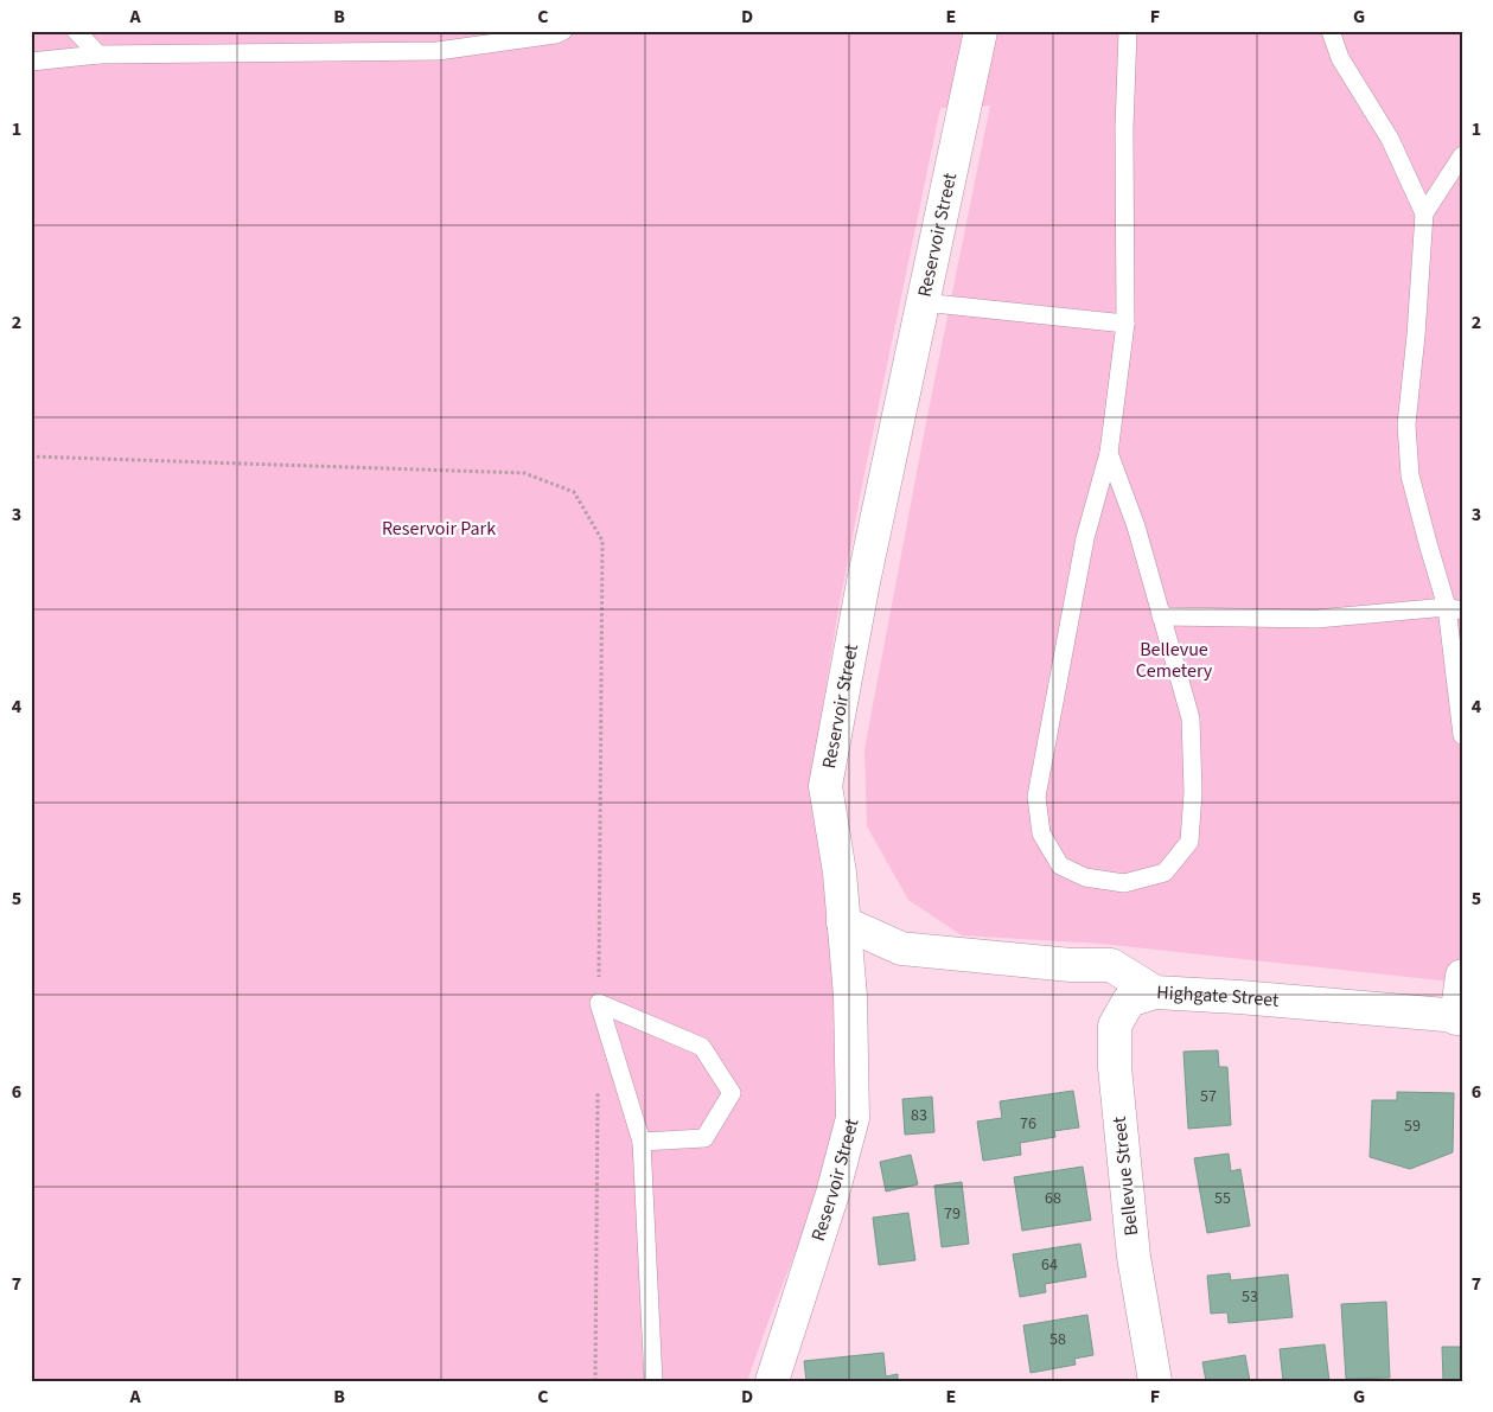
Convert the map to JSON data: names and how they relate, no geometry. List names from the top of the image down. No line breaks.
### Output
{"streets":{"street":["Reservoir Street","Highgate Street","Bellevue Street"]},"crossings":[["Reservoir Street","Highgate Street"],["Highgate Street","Bellevue Street"]],"parks":["Reservoir Park","Bellevue Cemetery"],"house_numbers":["57","83","76","59","68","55","79","64","53","58"],"grid":{"columns":["A","B","C","D","E","F","G"],"rows":["1","2","3","4","5","6","7"]}}
